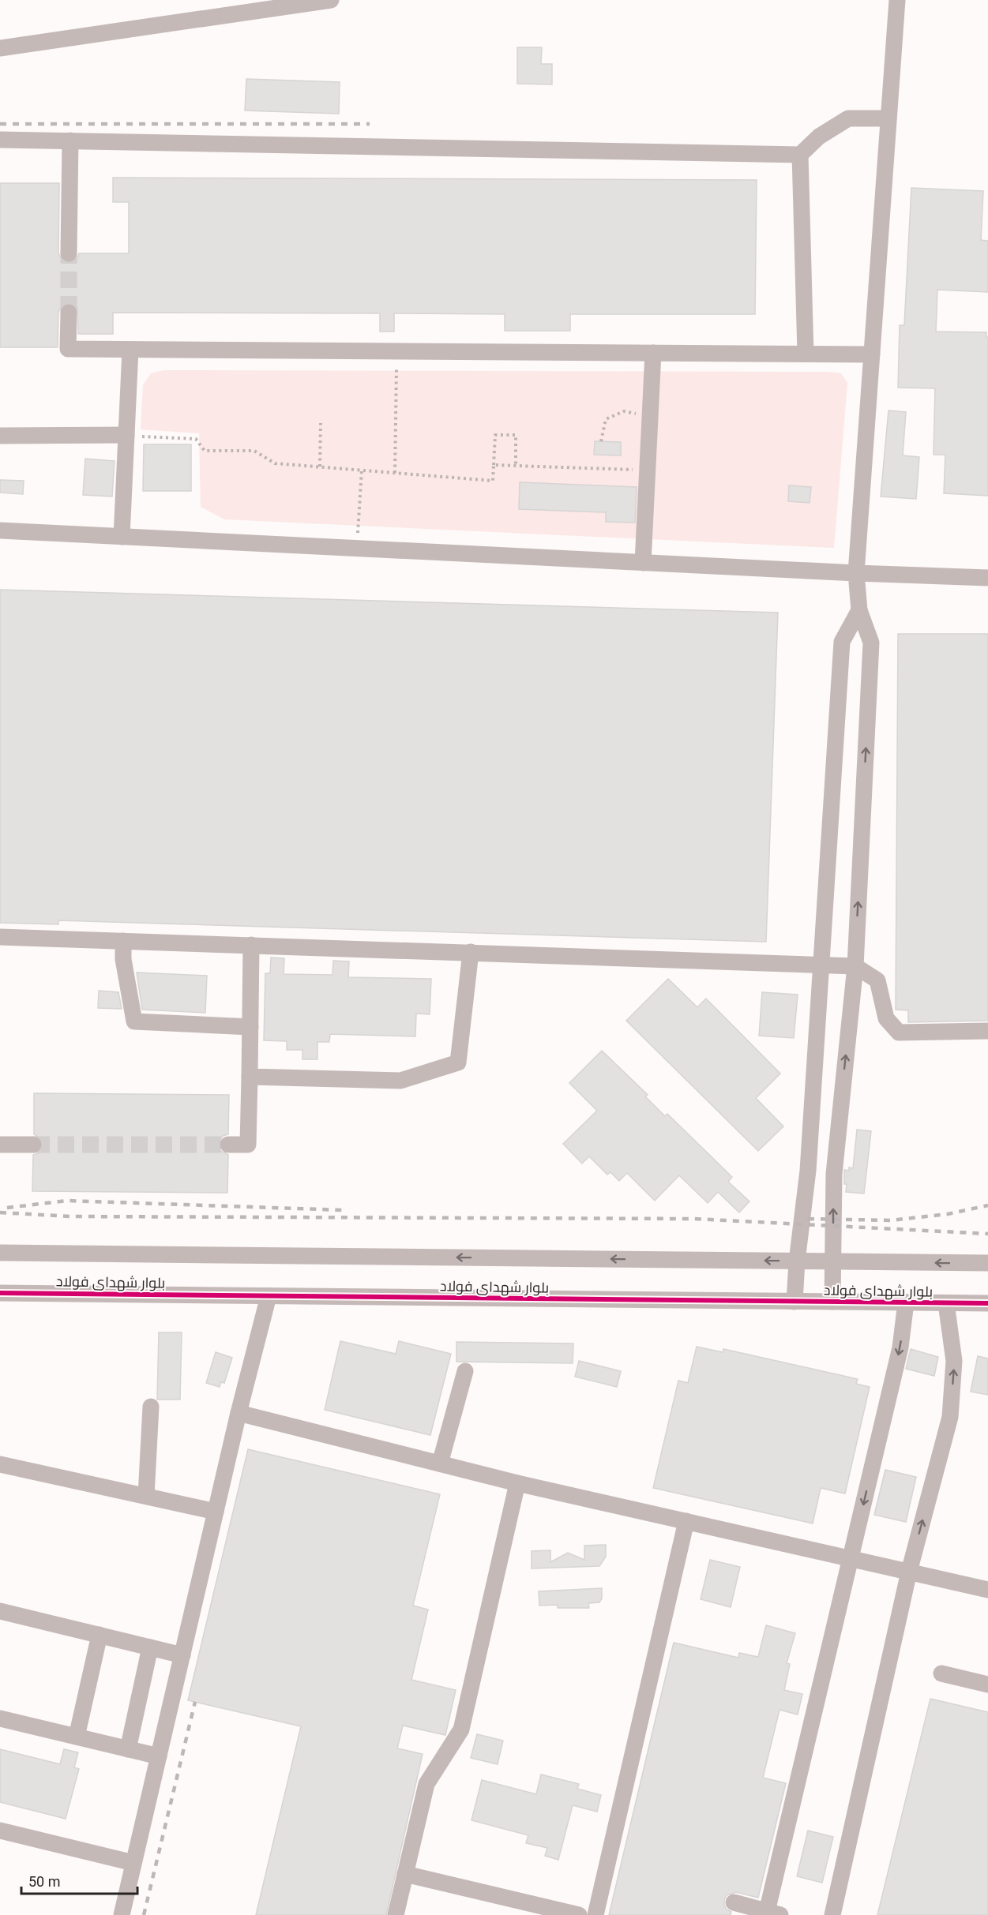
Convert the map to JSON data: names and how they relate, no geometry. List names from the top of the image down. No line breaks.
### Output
{"streets":{"street":["بلوار شهدای فولاد"]},"scale_bar":"50 m"}
